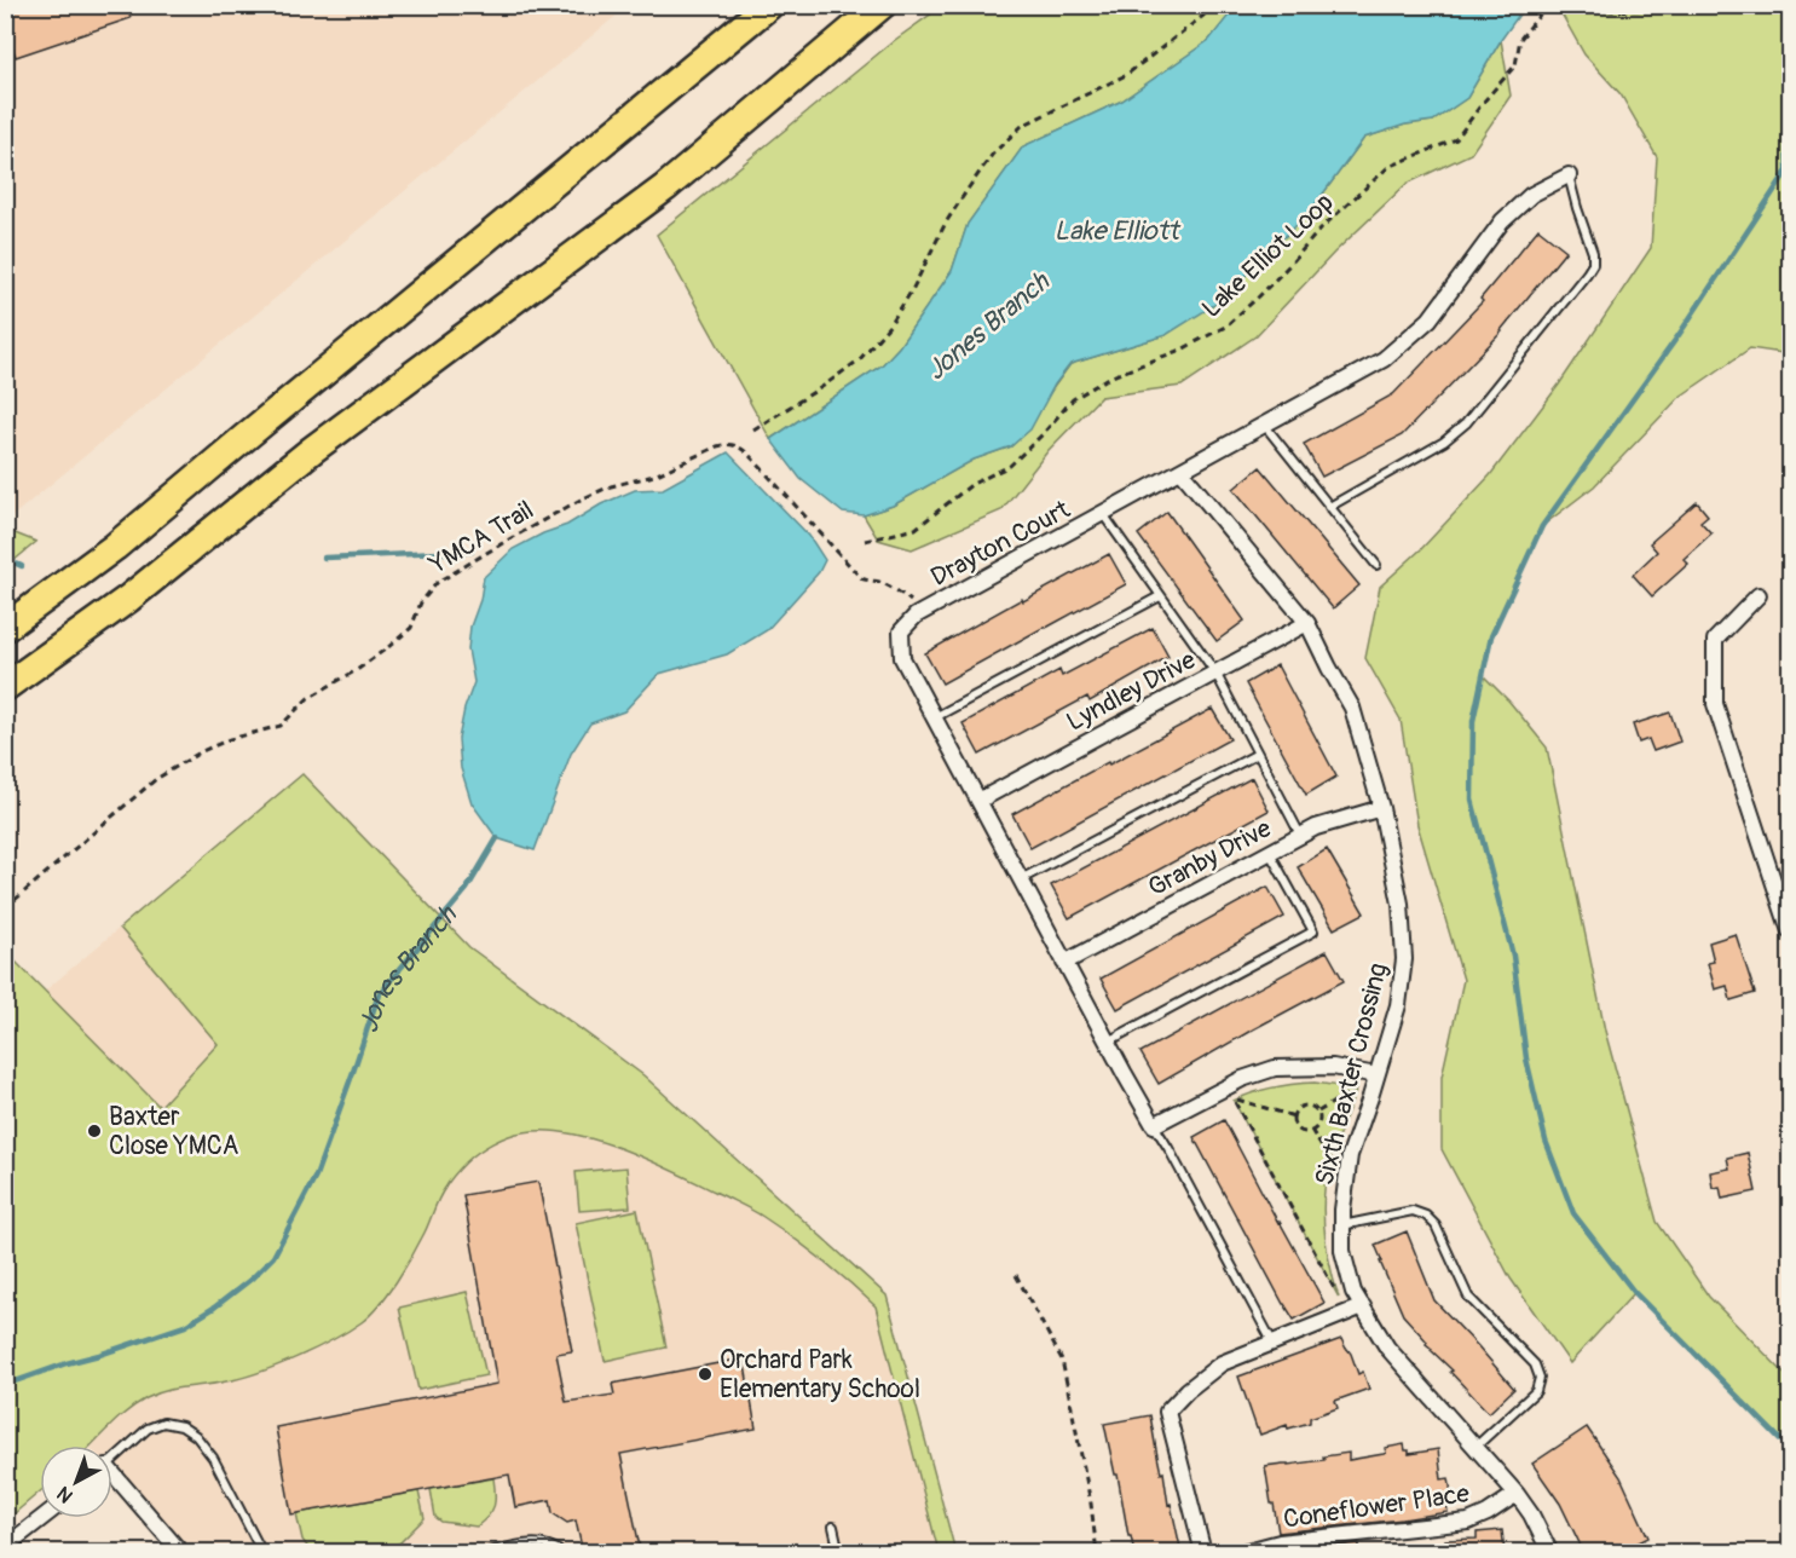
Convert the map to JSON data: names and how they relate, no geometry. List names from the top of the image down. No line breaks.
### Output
{"streets":{"street":["Drayton Court","Lyndley Drive","Granby Drive","Sixth Baxter Crossing","Coneflower Place"],"path":["Lake Elliot Loop","YMCA Trail"]},"crossings":[["YMCA Trail","Drayton Court"],["Drayton Court","Lyndley Drive"],["Drayton Court","Granby Drive"],["Drayton Court","Sixth Baxter Crossing"],["Lyndley Drive","Sixth Baxter Crossing"],["Granby Drive","Sixth Baxter Crossing"],["Sixth Baxter Crossing","Coneflower Place"]],"water":["Lake Elliott","Jones Branch"],"places":["Baxter Close YMCA","Orchard Park Elementary School"],"north":"bottom left"}
